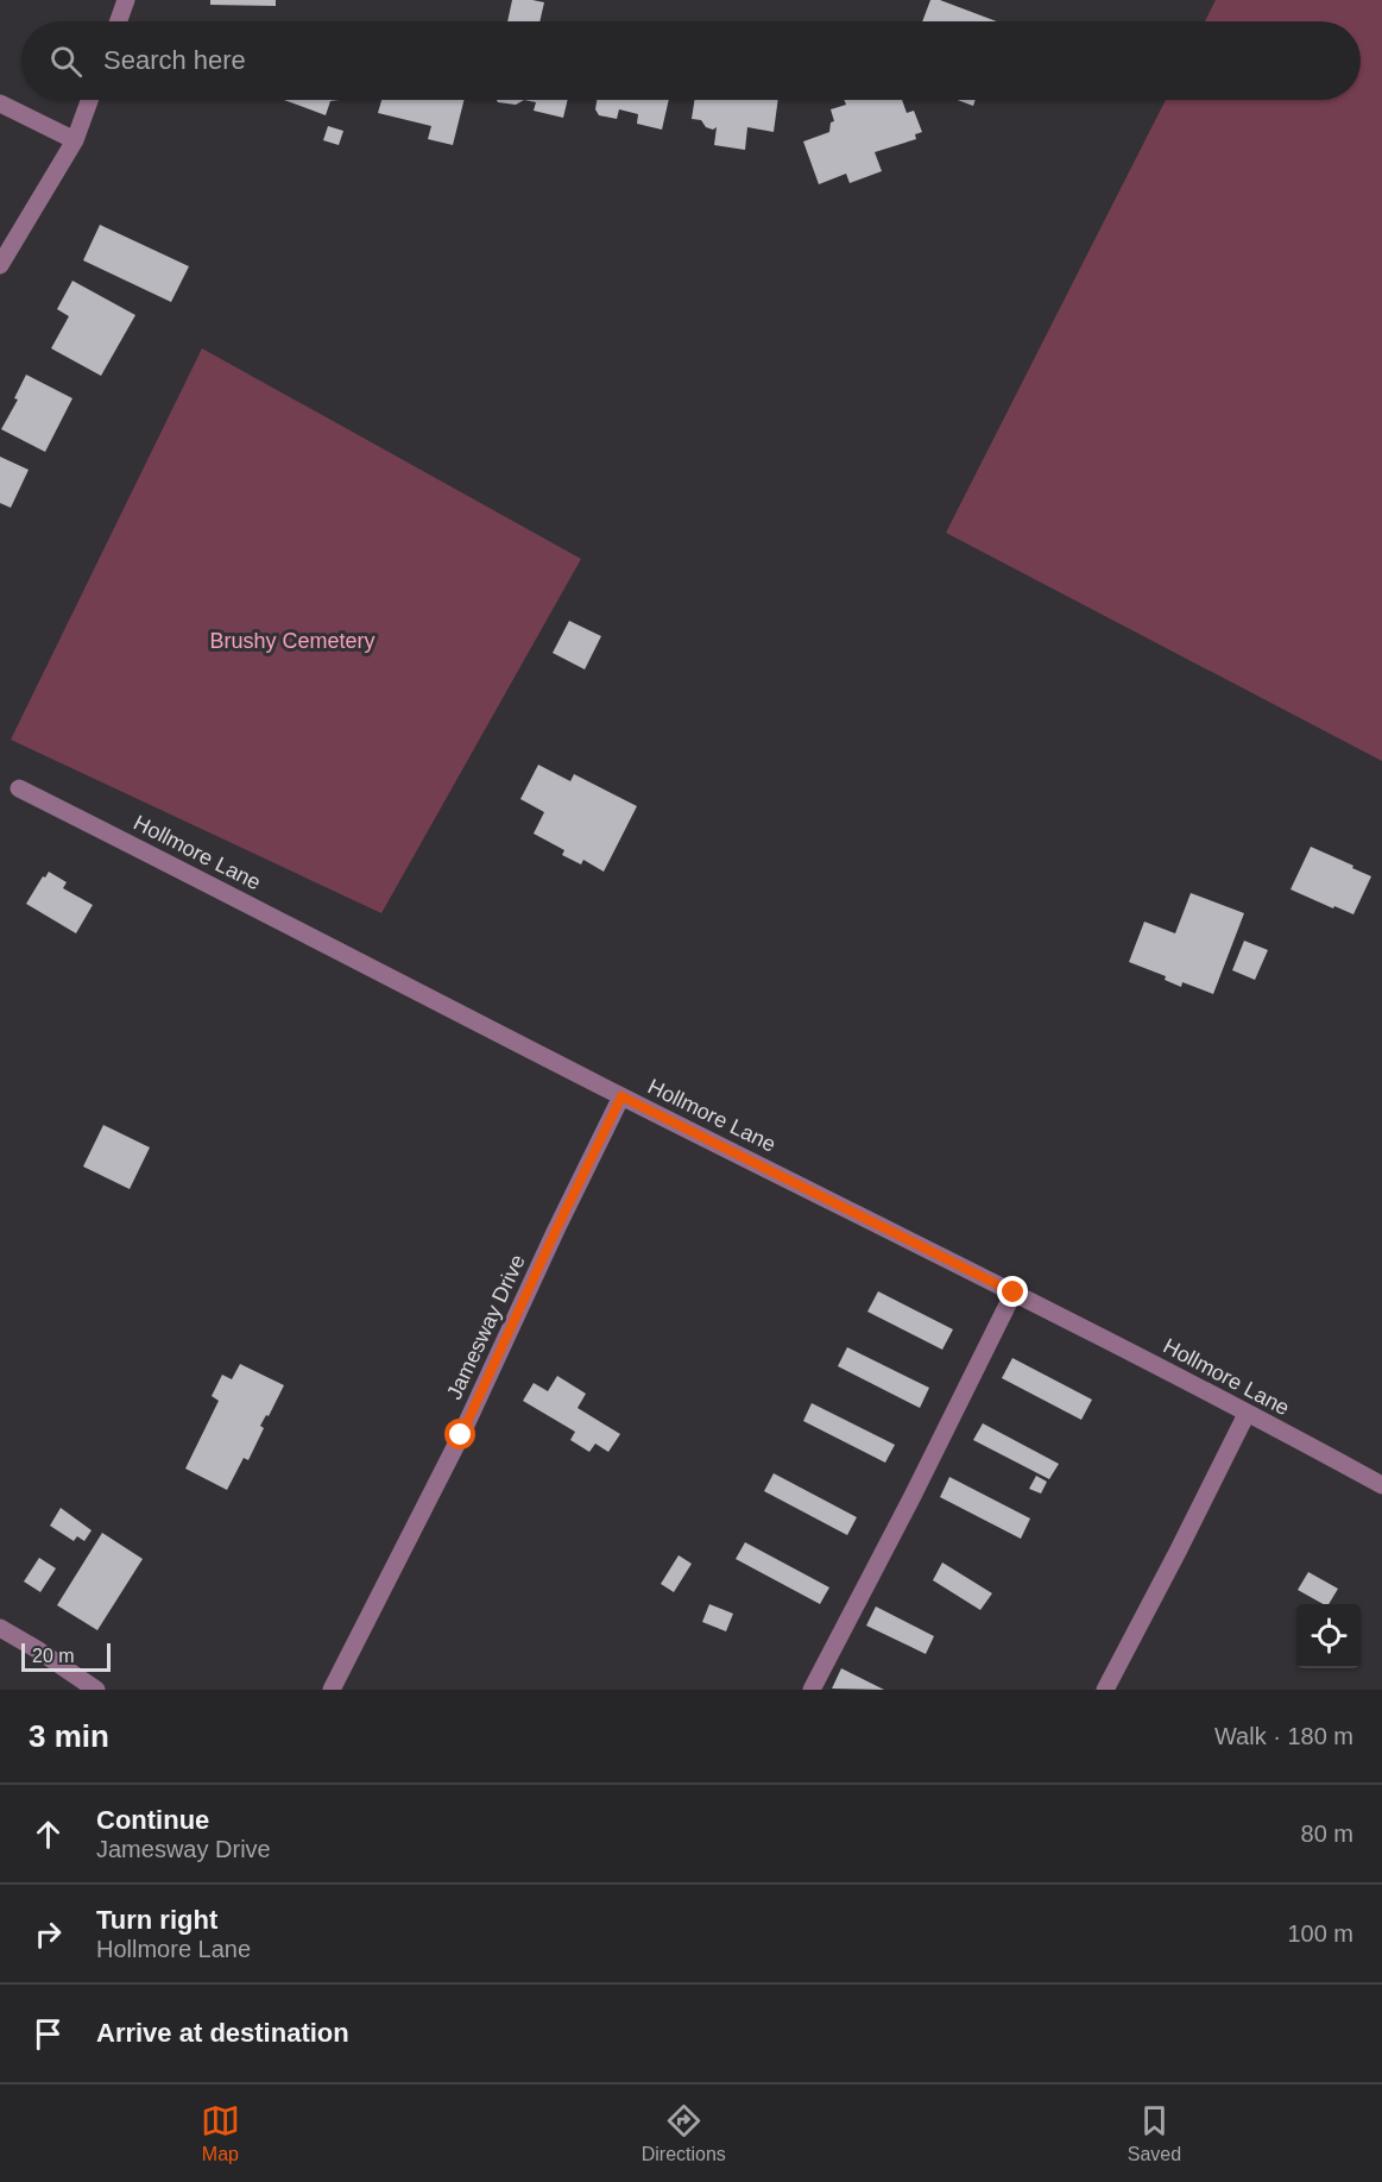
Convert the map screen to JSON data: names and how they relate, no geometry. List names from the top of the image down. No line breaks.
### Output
{"streets":{"street":["Hollmore Lane","Jamesway Drive"]},"crossings":[["Hollmore Lane","Jamesway Drive"]],"parks":["Brushy Cemetery"],"scale_bar":"20 m","page":{"search":"Search here","scale":"20 m","heading":["3 min","Walk · 180 m"],"list":[["Continue","Jamesway Drive","80 m"],["Turn right","Hollmore Lane","100 m"],"Arrive at destination"],"nav":["Map","Directions","Saved"]}}
